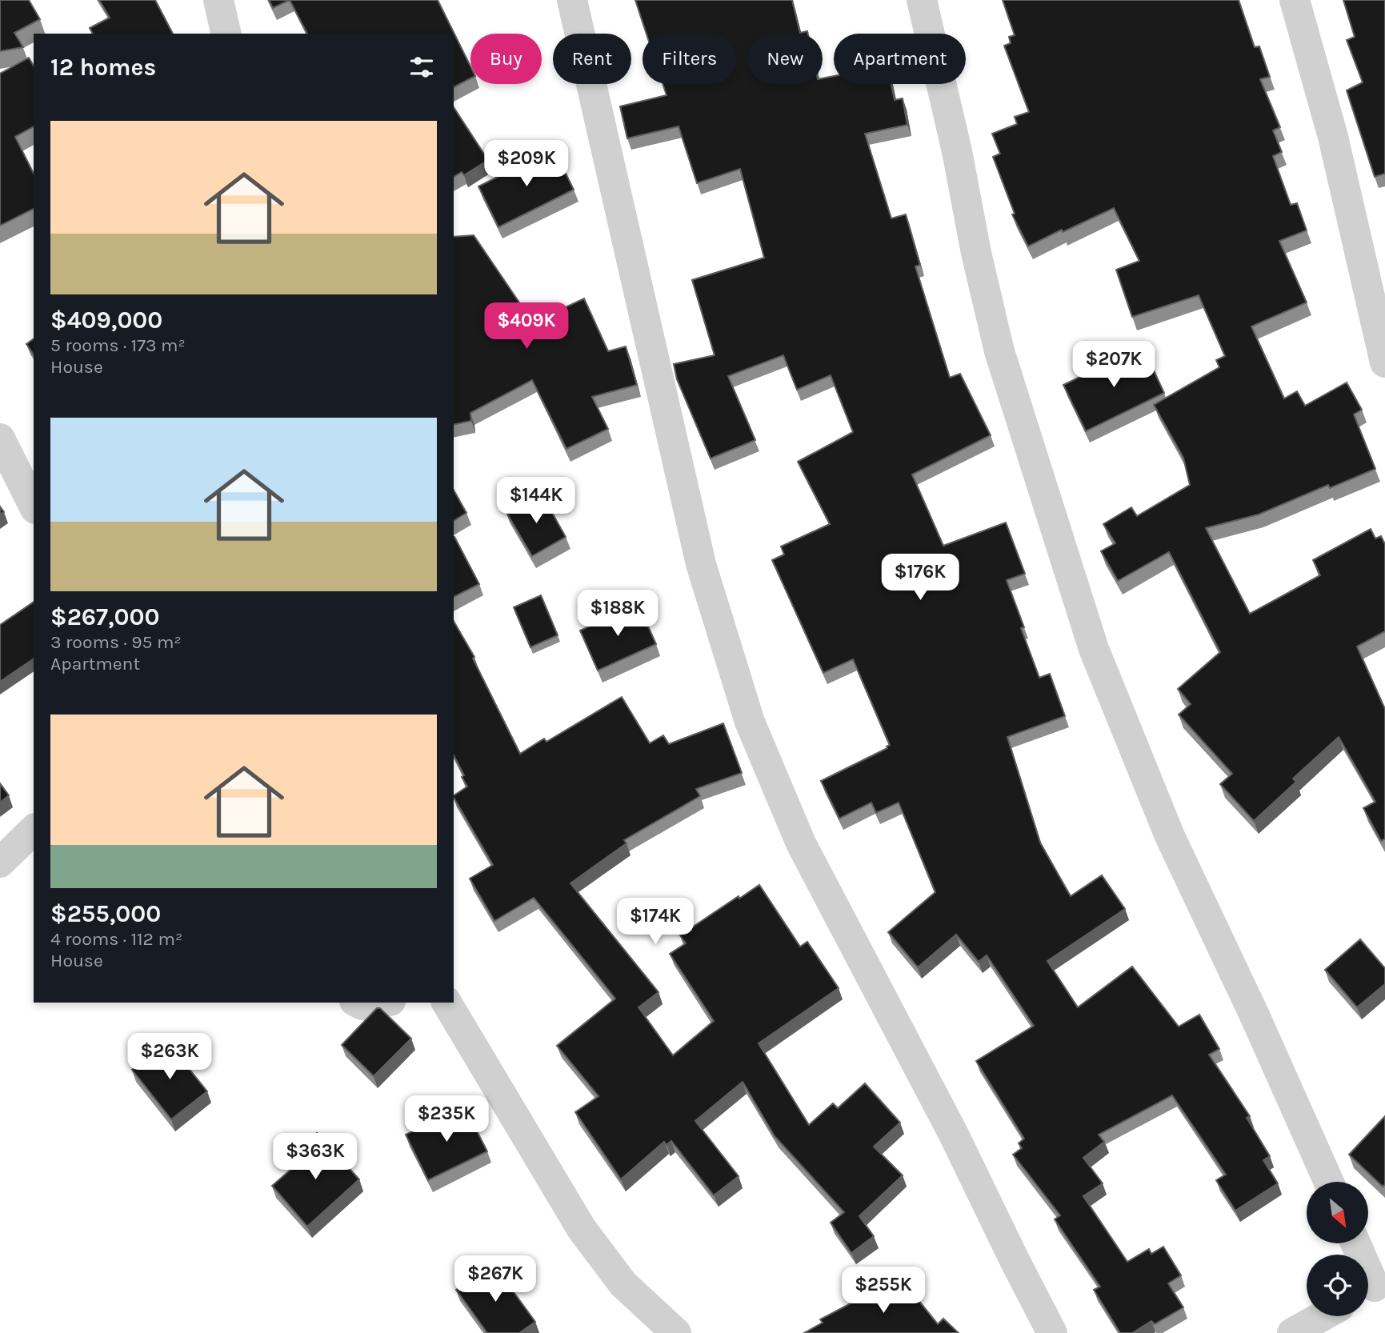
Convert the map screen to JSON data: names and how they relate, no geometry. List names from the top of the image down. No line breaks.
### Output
{"north":"bottom right","page":{"chip":["Buy","Rent","Filters","New","Apartment"],"heading":"12 homes","list":[{"name":"$409,000","note":"5 rooms · 173 m² · House"},{"name":"$267,000","note":"3 rooms · 95 m² · Apartment"},{"name":"$255,000","note":"4 rooms · 112 m² · House"}],"price":["$209K","$409K","$207K","$144K","$176K","$188K","$174K","$263K","$235K","$363K","$267K","$255K"]}}
